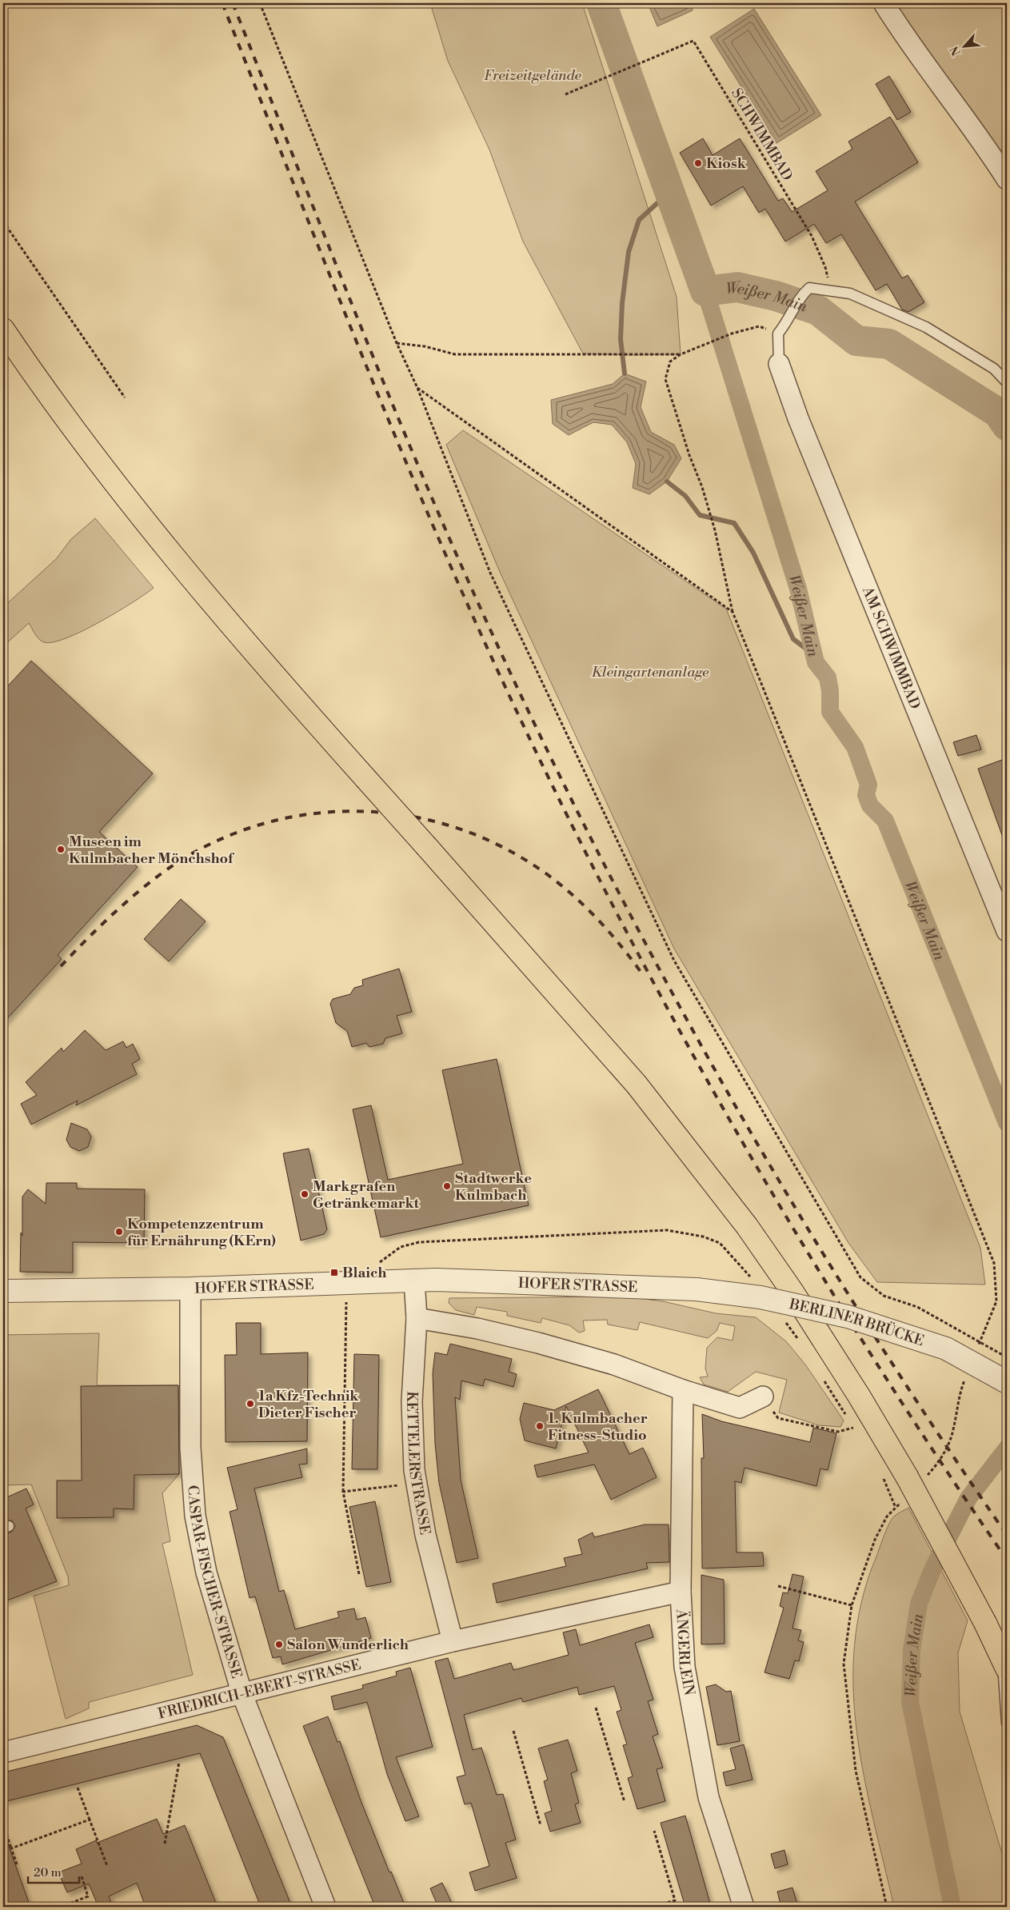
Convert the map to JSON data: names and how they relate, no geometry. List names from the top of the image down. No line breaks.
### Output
{"streets":{"street":["AM SCHWIMMBAD","HOFER STRASSE","BERLINER BRÜCKE","KETTELERSTRASSE","CASPAR-FISCHER-STRASSE","ÄNGERLEIN","FRIEDRICH-EBERT-STRASSE"],"path":["SCHWIMMBAD"]},"crossings":[["HOFER STRASSE","BERLINER BRÜCKE"],["HOFER STRASSE","KETTELERSTRASSE"],["HOFER STRASSE","CASPAR-FISCHER-STRASSE"],["KETTELERSTRASSE","FRIEDRICH-EBERT-STRASSE"],["CASPAR-FISCHER-STRASSE","FRIEDRICH-EBERT-STRASSE"],["ÄNGERLEIN","FRIEDRICH-EBERT-STRASSE"]],"water":["Weißer Main"],"parks":["Freizeitgelände","Kleingartenanlage"],"places":{"other":["Kiosk","Museen im Kulmbacher Mönchshof","Stadtwerke Kulmbach","Markgrafen Getränkemarkt","Kompetenzzentrum für Ernährung (KErn)","1a Kfz-Technik Dieter Fischer","1. Kulmbacher Fitness-Studio","Salon Wunderlich"],"transit":["Blaich"]},"scale_bar":"20 m","north":"bottom left"}
